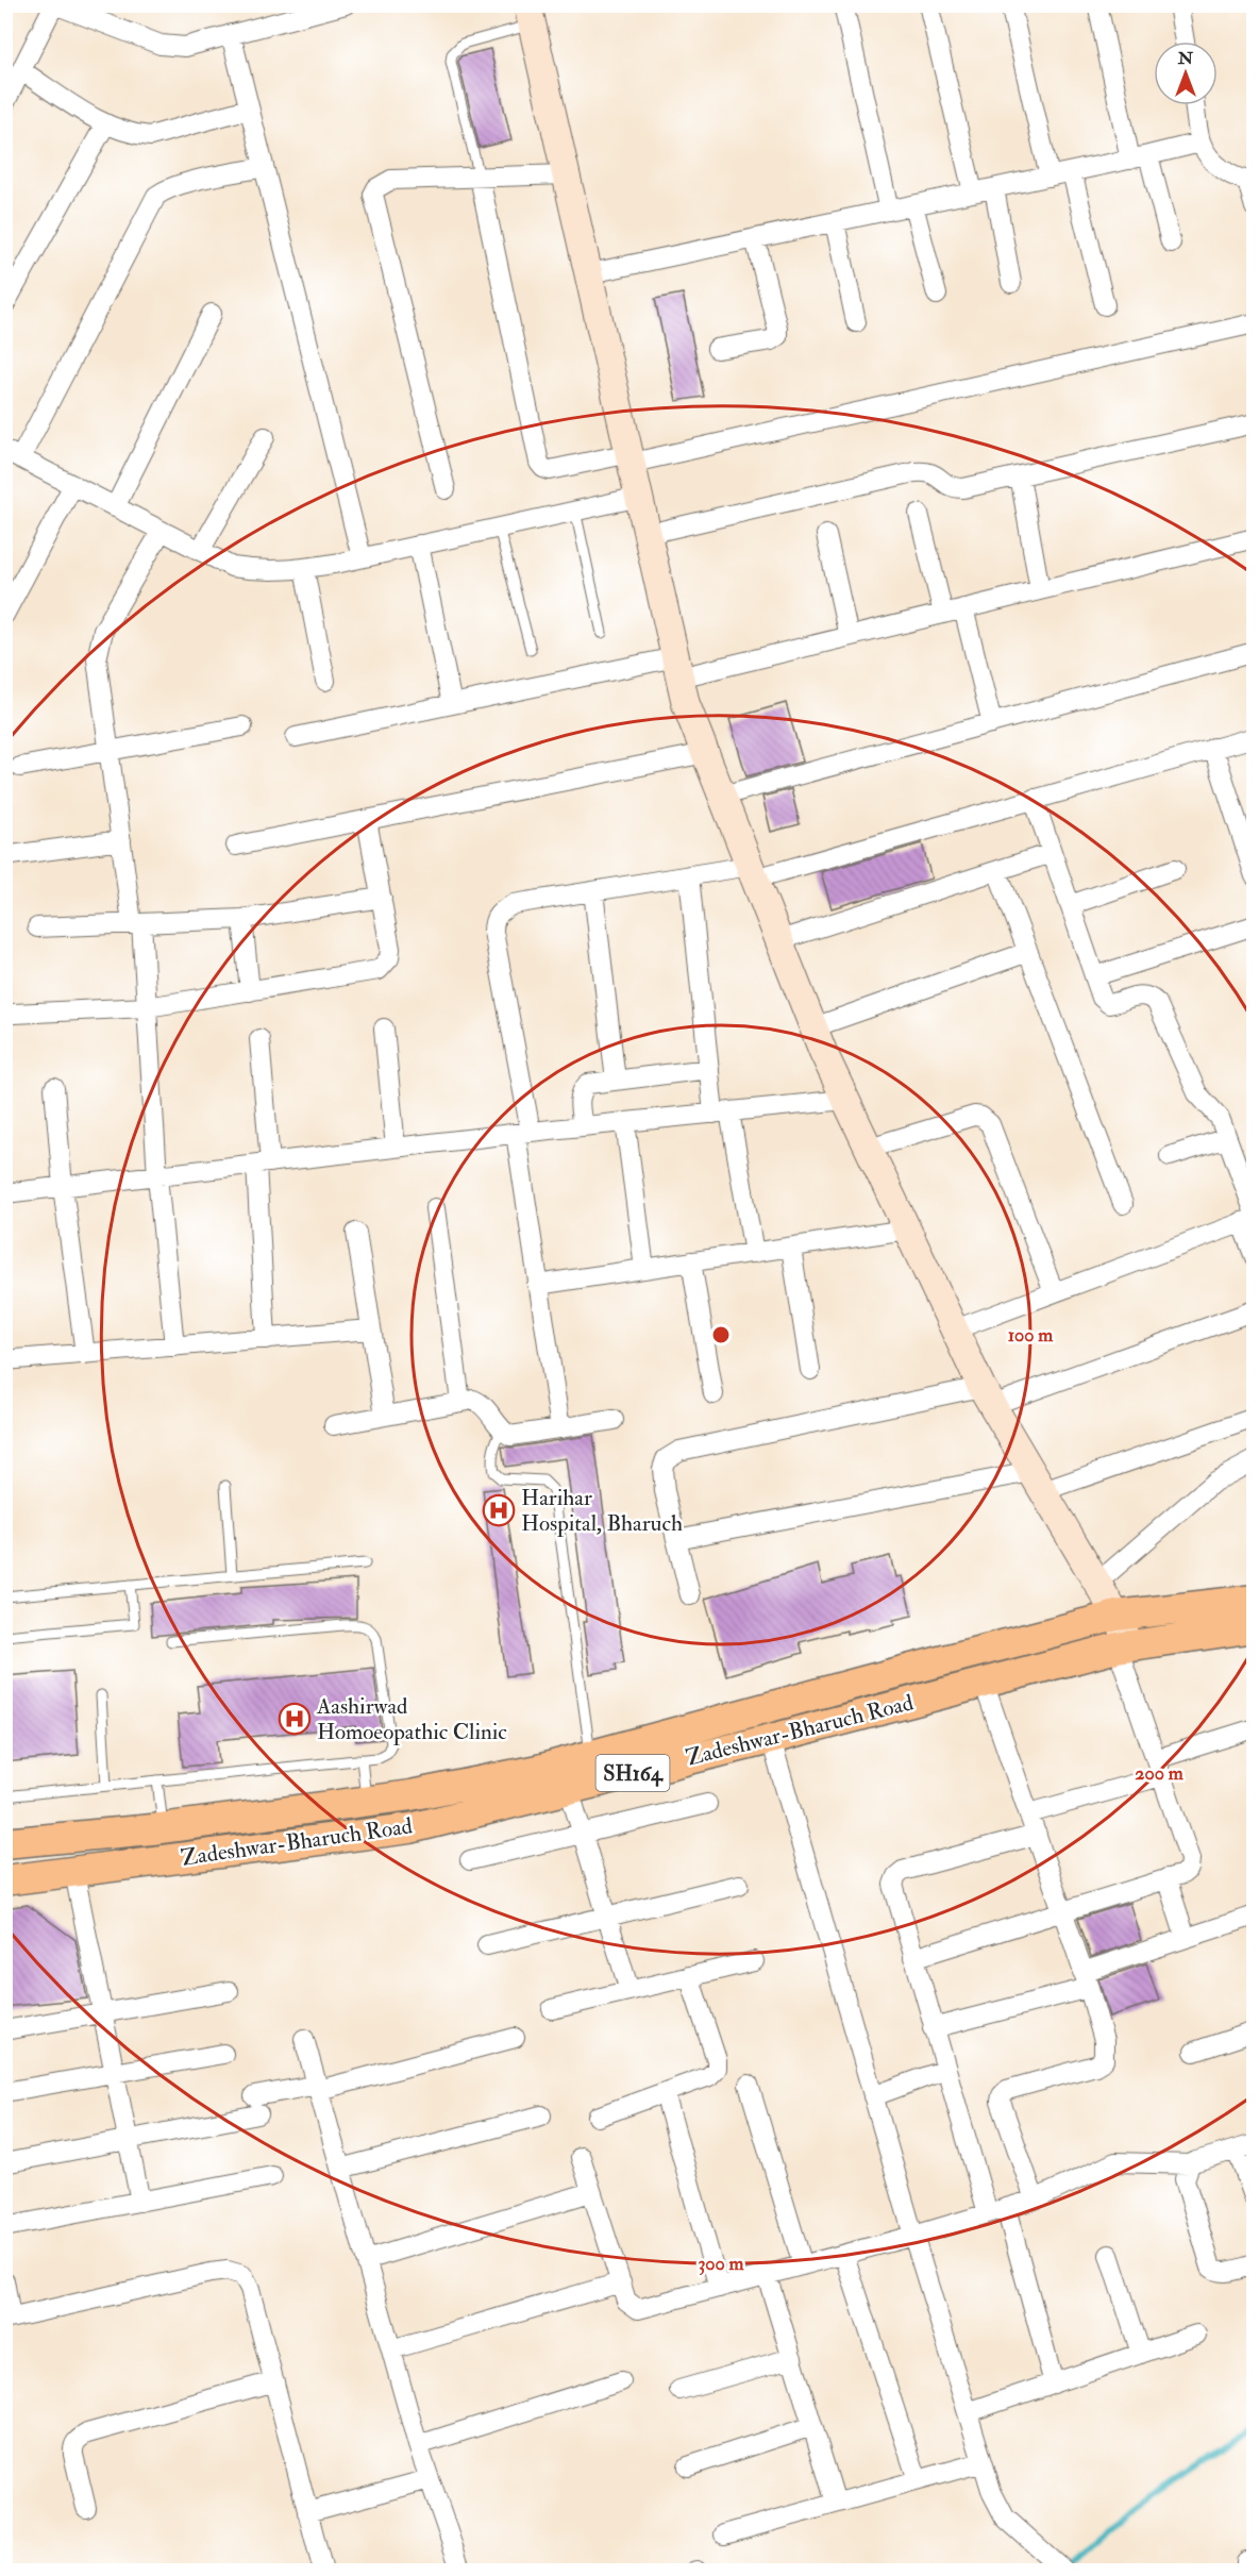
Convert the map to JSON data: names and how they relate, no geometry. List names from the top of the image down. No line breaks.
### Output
{"streets":{"main road":["Zadeshwar-Bharuch Road","SH164"]},"places":{"hospital":["Harihar Hospital, Bharuch","Aashirwad Homoeopathic Clinic"]},"north":"top","rings":["100 m","200 m","300 m"]}
